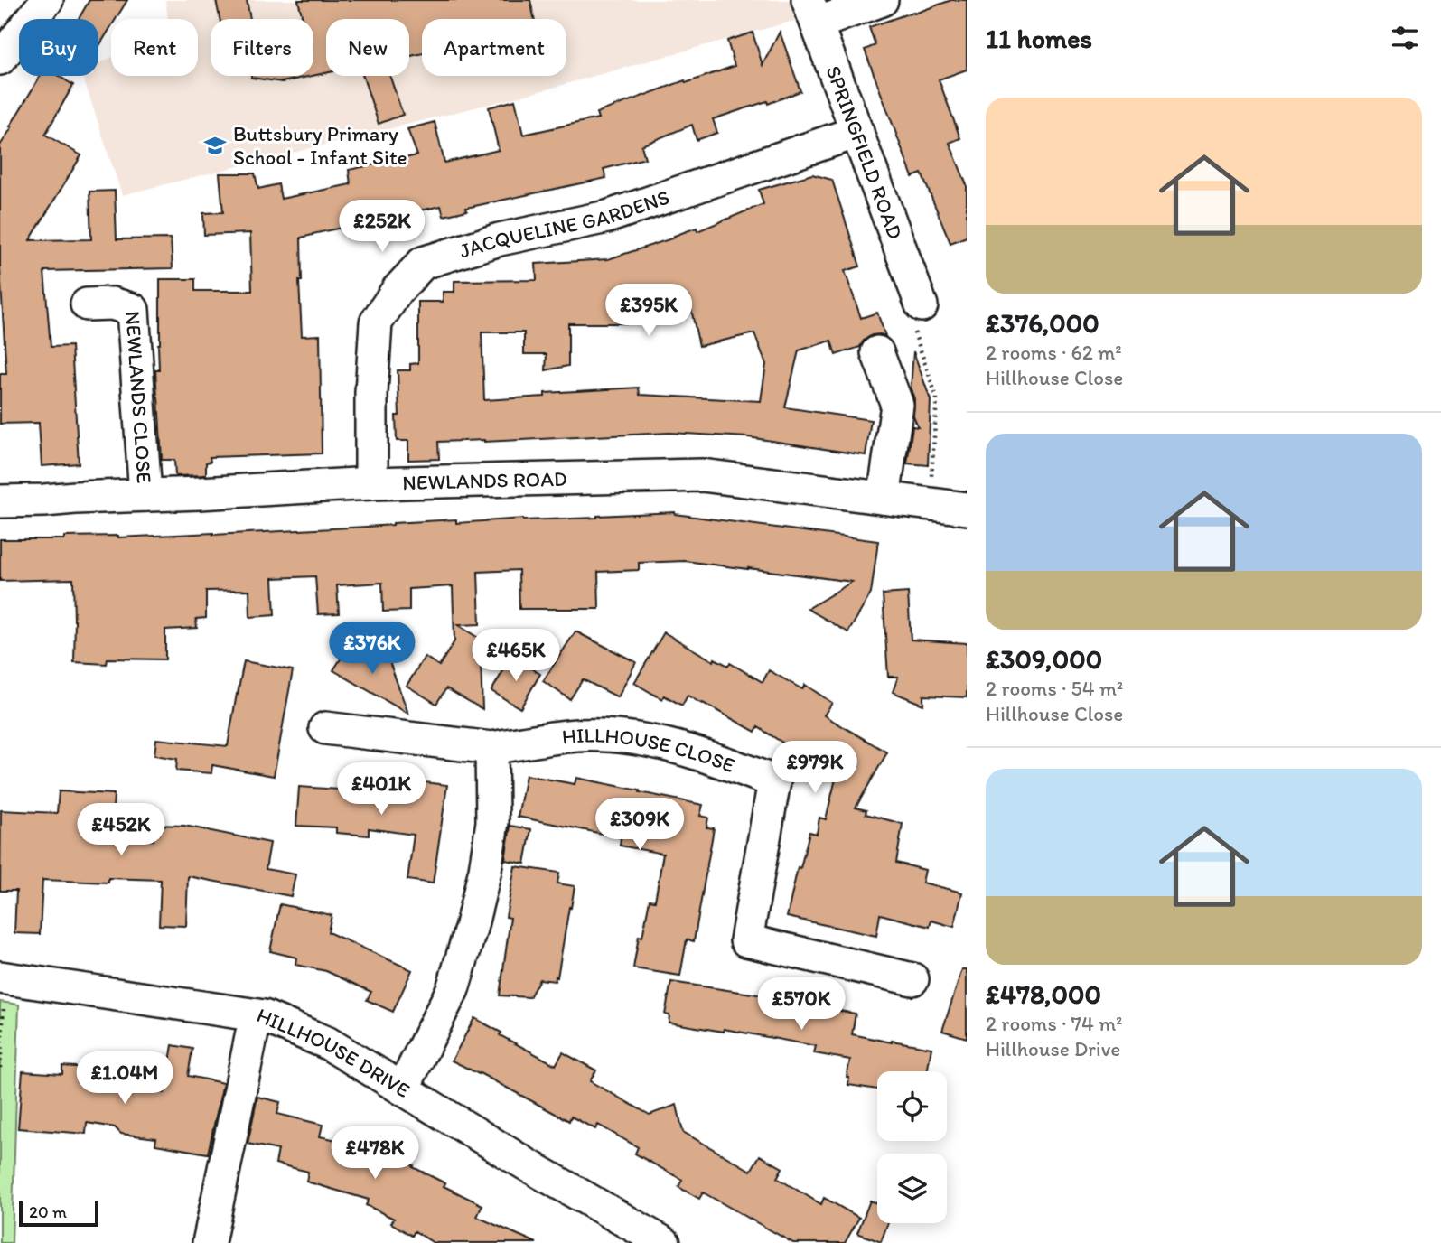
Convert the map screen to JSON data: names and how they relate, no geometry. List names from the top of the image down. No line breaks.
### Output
{"streets":{"street":["SPRINGFIELD ROAD","JACQUELINE GARDENS","NEWLANDS CLOSE","NEWLANDS ROAD","HILLHOUSE CLOSE","HILLHOUSE DRIVE"]},"crossings":[["SPRINGFIELD ROAD","JACQUELINE GARDENS"],["JACQUELINE GARDENS","NEWLANDS ROAD"],["NEWLANDS CLOSE","NEWLANDS ROAD"]],"places":{"school or university":["Buttsbury Primary School - Infant Site"]},"scale_bar":"20 m","page":{"heading":"11 homes","chip":["Buy","Rent","Filters","New","Apartment"],"list":[{"name":"£376,000","note":"2 rooms · 62 m² · Hillhouse Close"},{"name":"£309,000","note":"2 rooms · 54 m² · Hillhouse Close"},{"name":"£478,000","note":"2 rooms · 74 m² · Hillhouse Drive"}],"price":["£252K","£395K","£376K","£465K","£979K","£401K","£309K","£452K","£570K","£1.04M","£478K"],"scale":"20 m"}}
